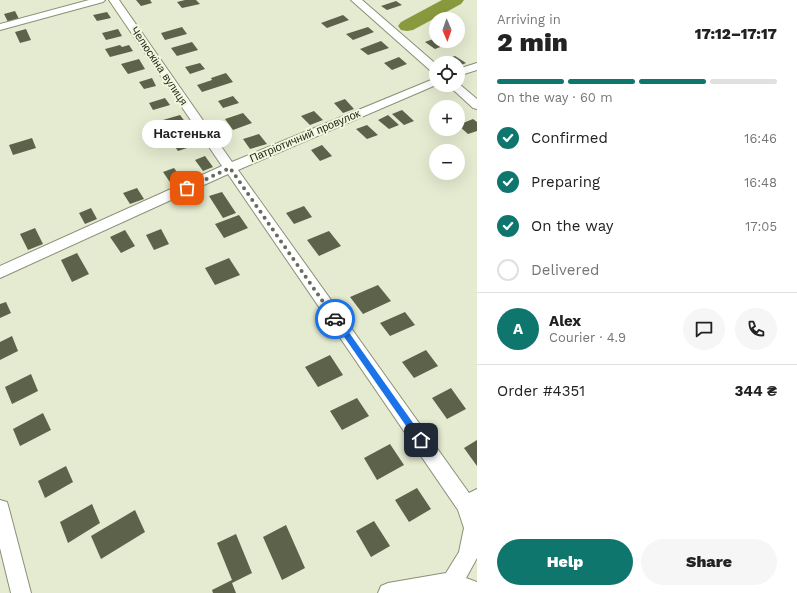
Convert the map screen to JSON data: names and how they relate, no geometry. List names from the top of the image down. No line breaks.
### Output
{"streets":{"street":["Челюскіна вулиця","Патріотичний провулок"]},"crossings":[["Челюскіна вулиця","Патріотичний провулок"]],"places":["Настенька"],"north":"bottom","page":{"heading":["2 min","Arriving in","17:12–17:17"],"panel":["Alex","Courier · 4.9","Order #4351","344 ₴"],"map_buttons":["+","−"],"bar":"On the way · 60 m","list":[["Confirmed","16:46"],["Preparing","16:48"],["On the way","17:05"],"Delivered"],"bubble":"Настенька","round":"A","buttons":["Help","Share"]}}
